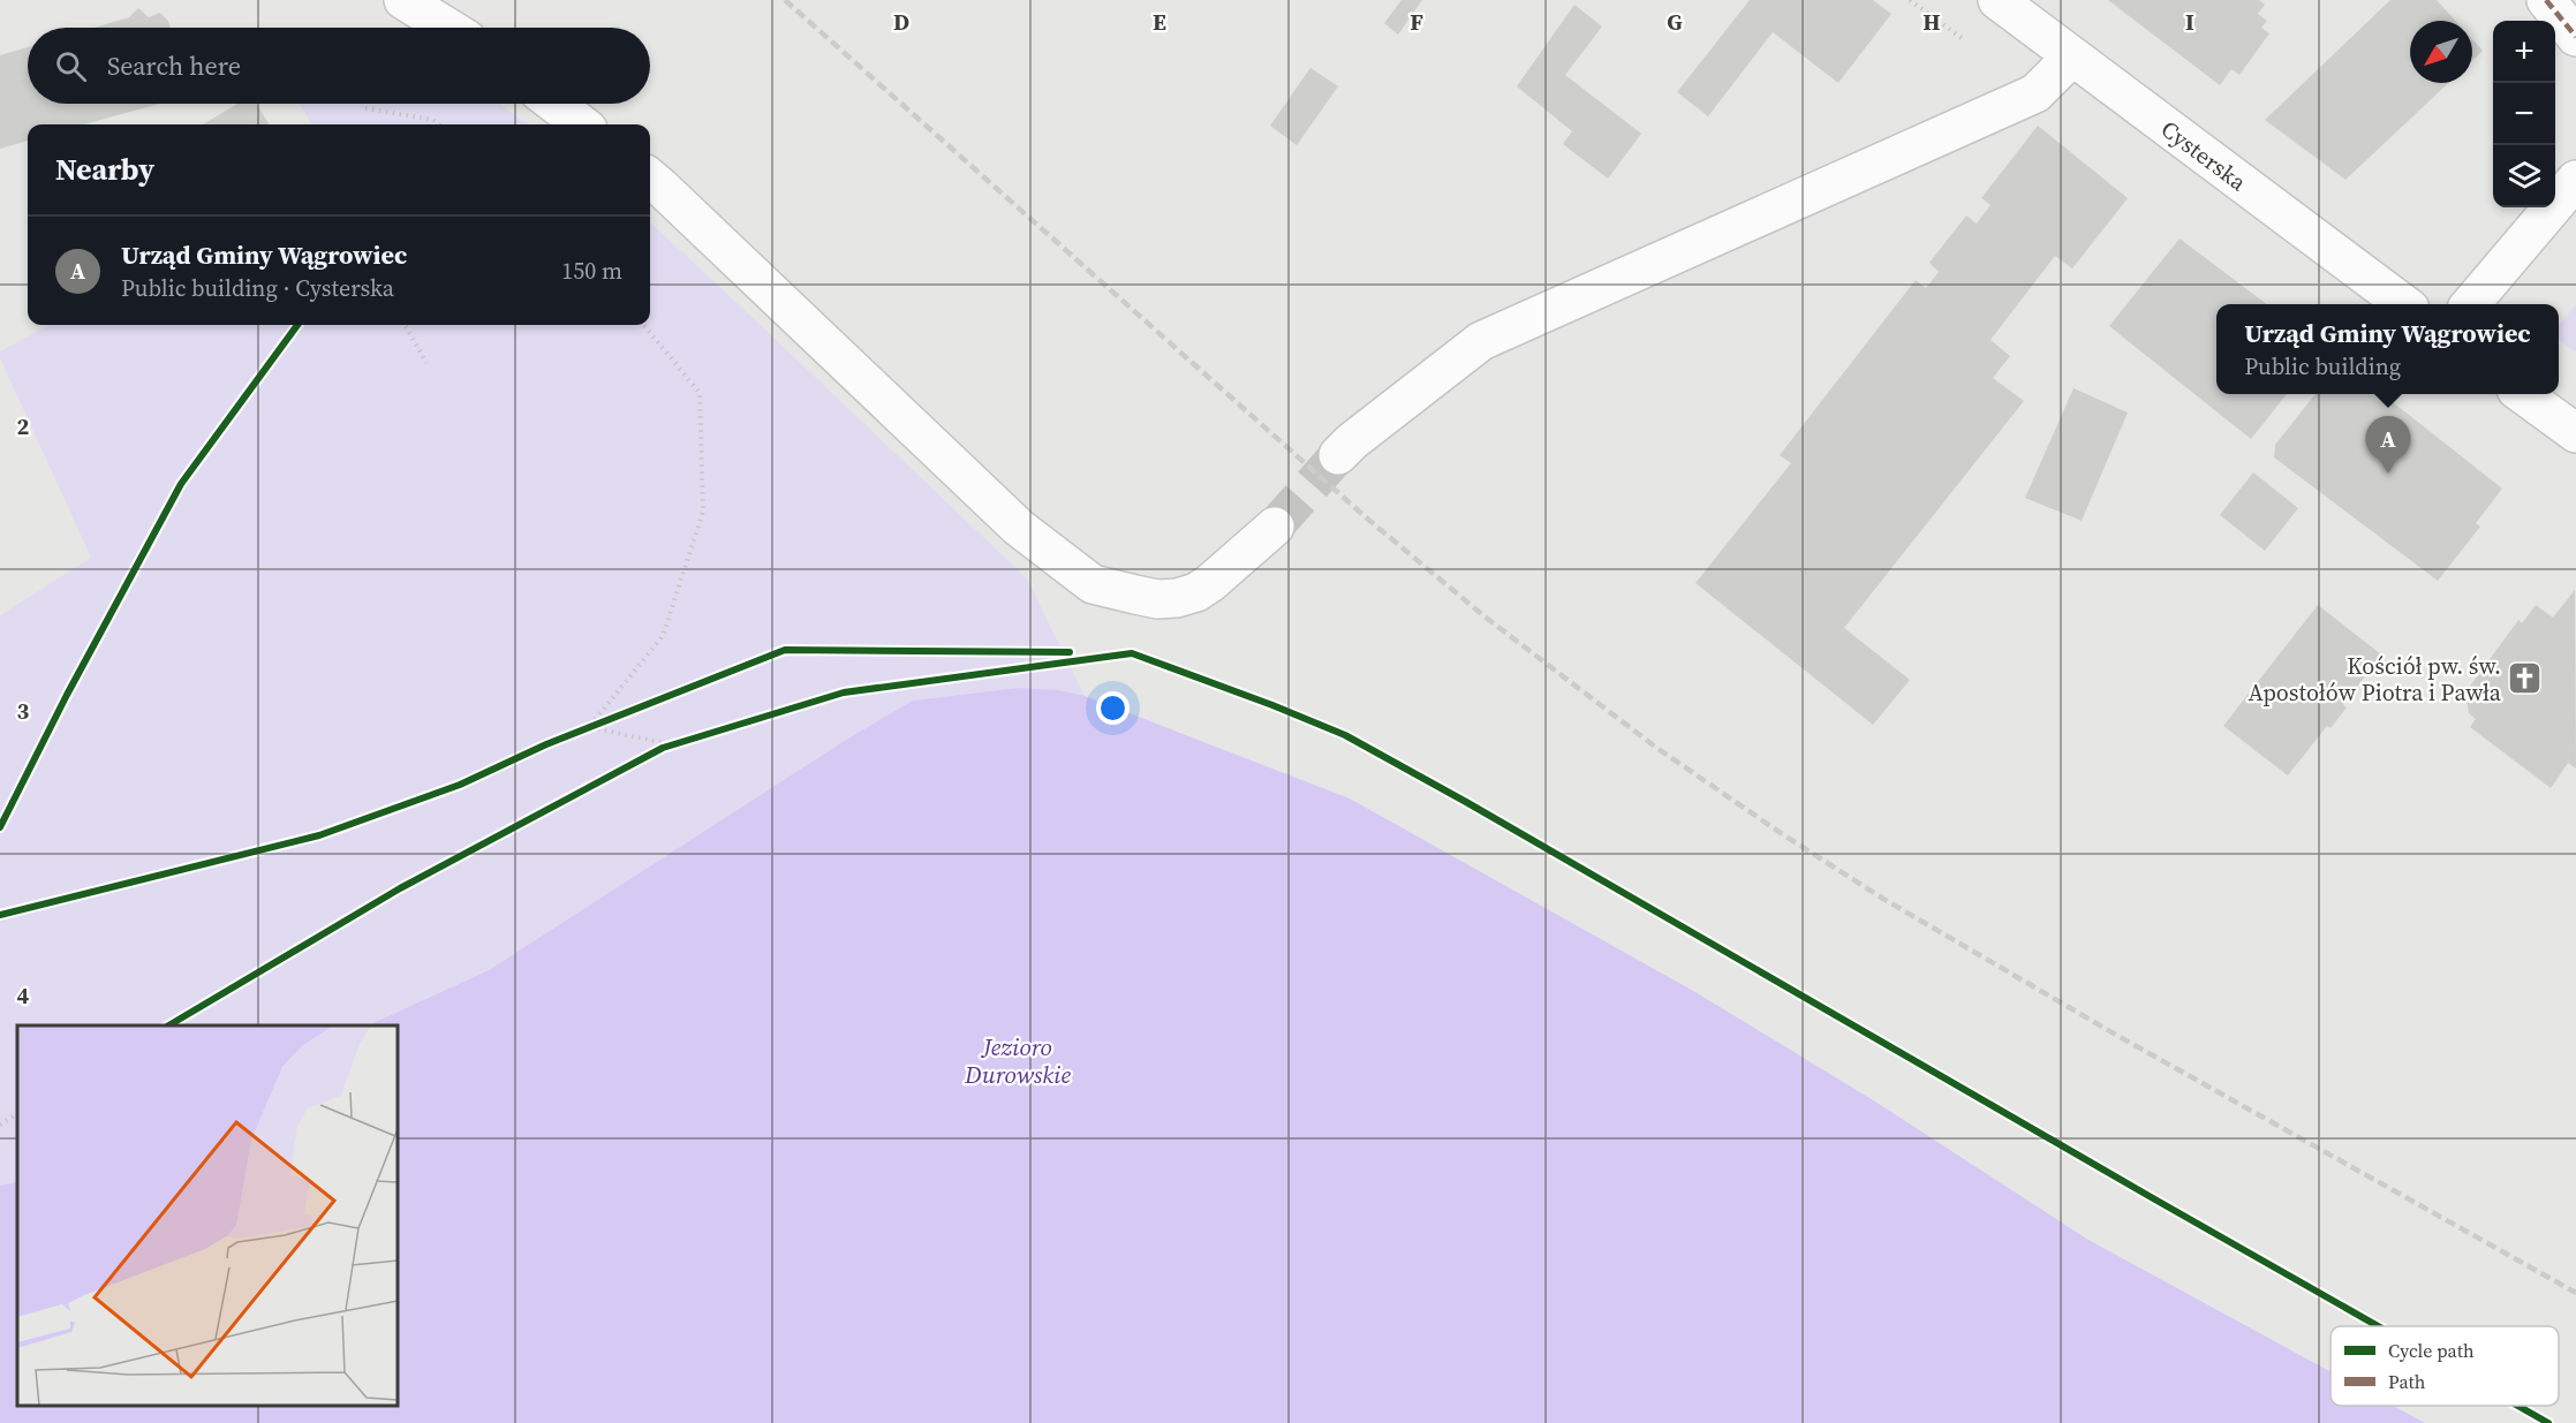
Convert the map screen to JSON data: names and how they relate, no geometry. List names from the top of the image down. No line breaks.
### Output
{"streets":{"street":["Cysterska"]},"water":["Jezioro Durowskie"],"places":{"church":["Kościół pw. św. Apostołów Piotra i Pawła"]},"legend":["Cycle path","Path"],"north":"bottom left","page":{"map_buttons":["+","−"],"search":"Search here","heading":"Nearby","list":[{"mark":"A","name":"Urząd Gminy Wągrowiec","note":"Public building · Cysterska","value":"150 m"}],"popup":["Urząd Gminy Wągrowiec","Public building"],"pins":"A"},"grid":{"columns":["D","E","F","G","H","I"],"rows":["2","3","4"]}}
